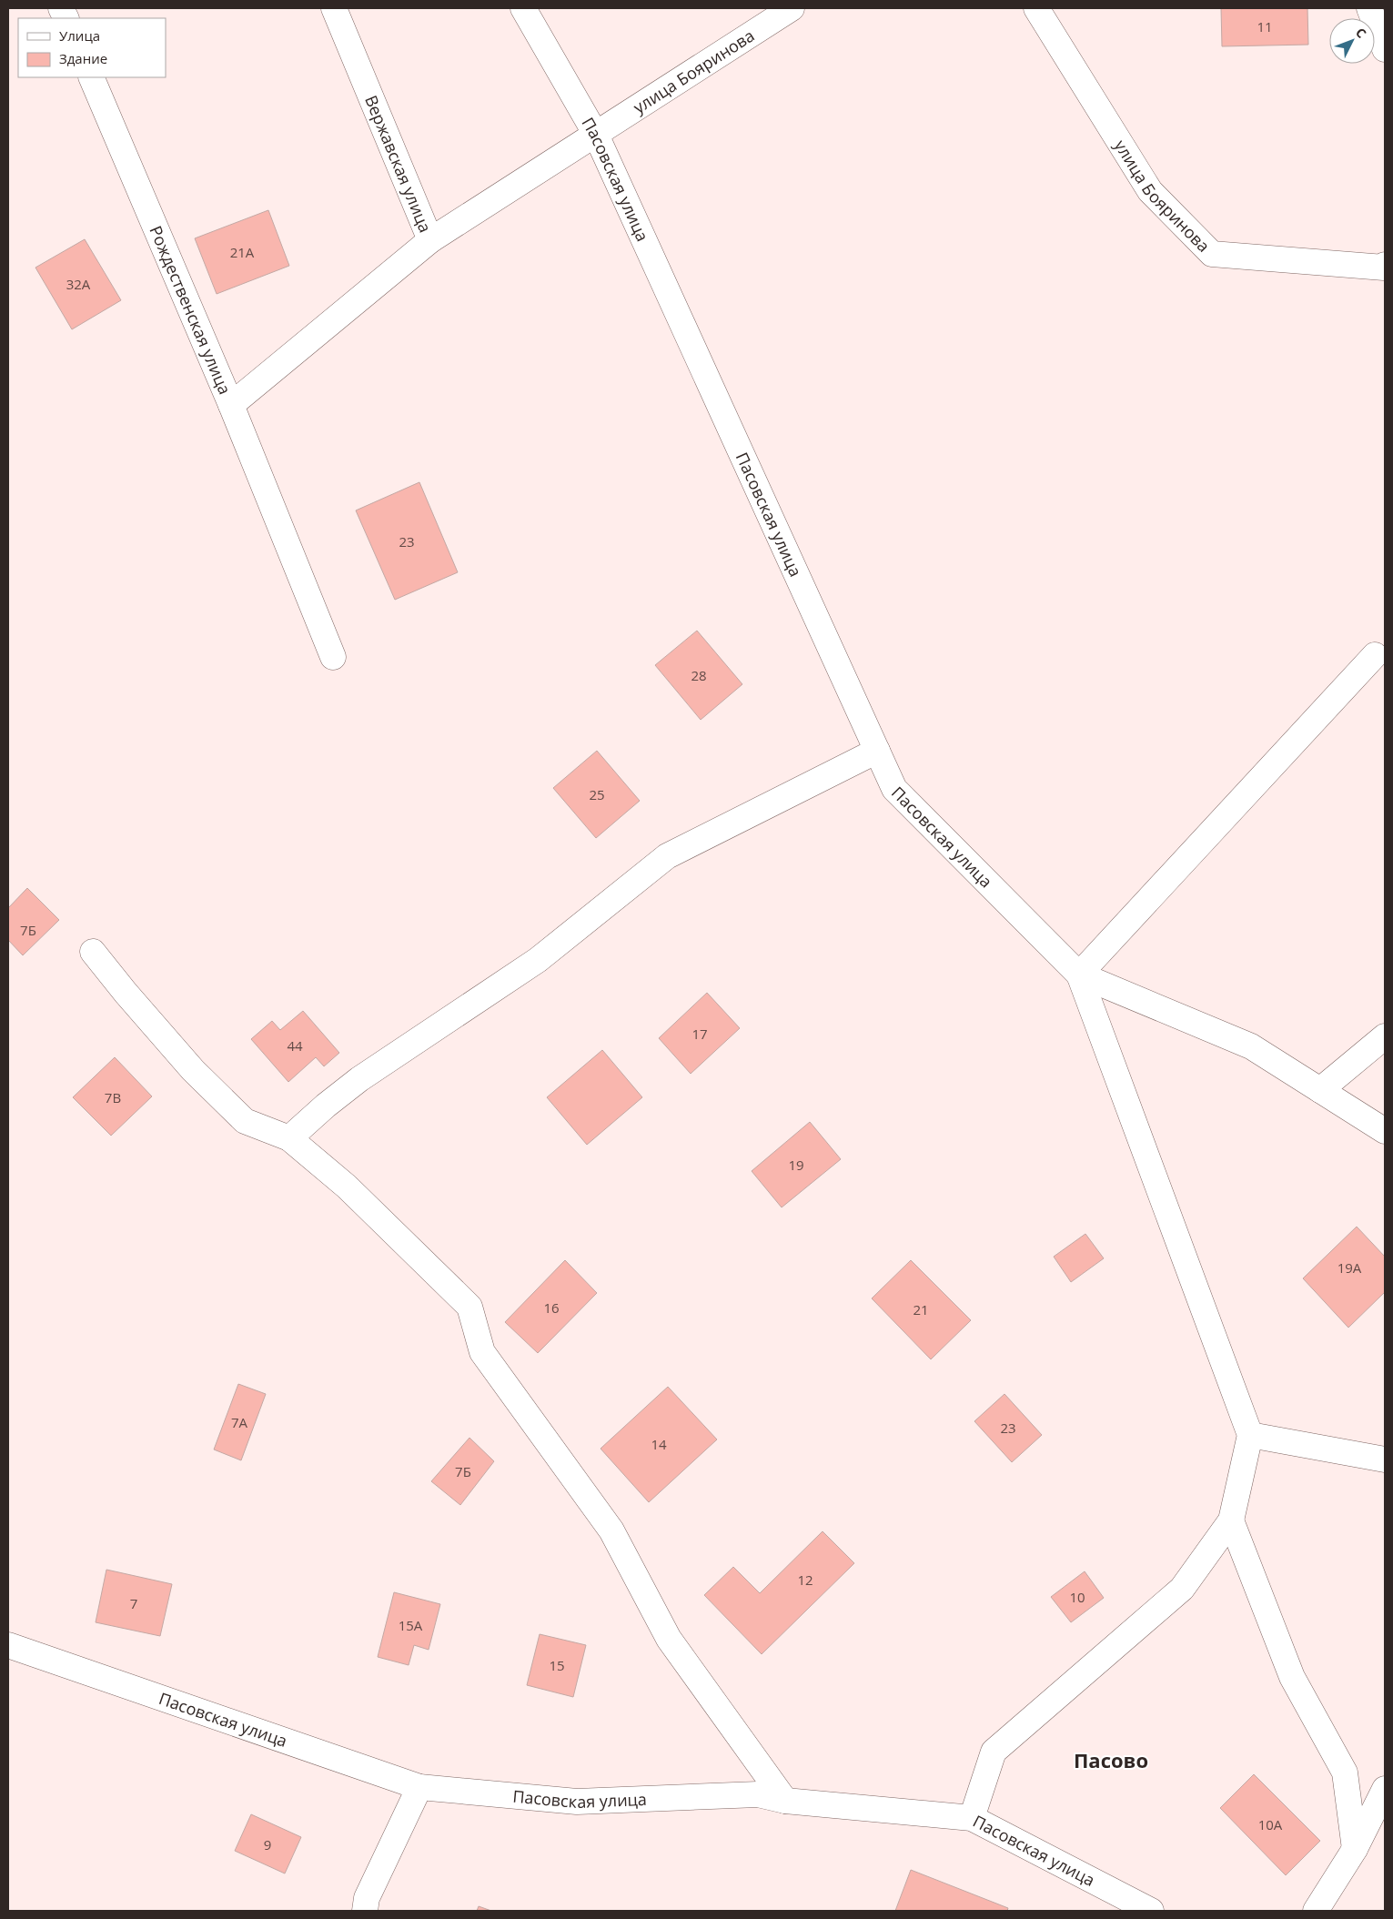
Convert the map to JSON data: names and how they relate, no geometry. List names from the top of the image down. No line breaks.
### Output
{"streets":{"street":["улица Бояринова","Вержавская улица","Пасовская улица","Рождественская улица"]},"crossings":[["улица Бояринова","Вержавская улица"],["улица Бояринова","Пасовская улица"],["Вержавская улица","Пасовская улица"],["Вержавская улица","Рождественская улица"]],"districts":["Пасово"],"house_numbers":["11","21А","32А","23","28","25","7Б","17","44","7В","19","19А","16","21","7А","23","14","7Б","12","10","7","15А","15","10А","9"],"legend":["Улица","Здание"],"north":"top right"}
